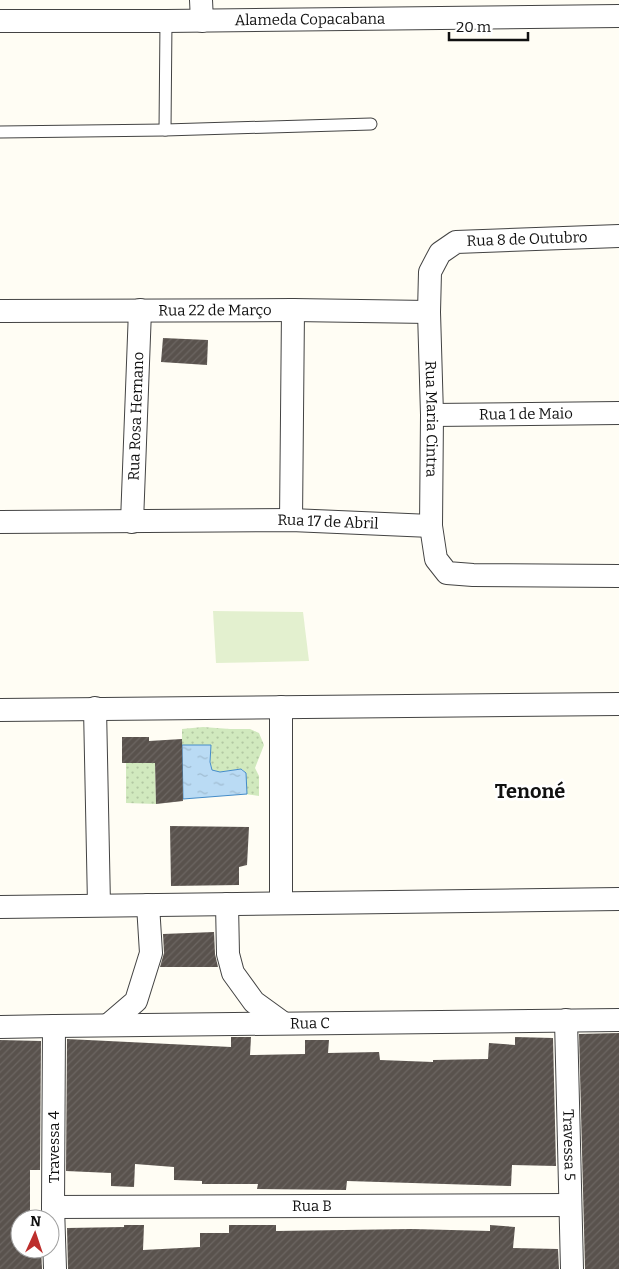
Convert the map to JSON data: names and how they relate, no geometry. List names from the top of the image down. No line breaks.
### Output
{"streets":{"street":["Alameda Copacabana","Rua 8 de Outubro","Rua 22 de Março","Rua 1 de Maio","Rua Rosa Hernano","Rua Maria Cintra","Rua 17 de Abril","Rua C","Travessa 5","Travessa 4","Rua B"]},"crossings":[["Rua 8 de Outubro","Rua 22 de Março"],["Rua 8 de Outubro","Rua Maria Cintra"],["Rua 22 de Março","Rua Rosa Hernano"],["Rua 22 de Março","Rua Maria Cintra"],["Rua 1 de Maio","Rua Maria Cintra"],["Rua Rosa Hernano","Rua 17 de Abril"],["Rua Maria Cintra","Rua 17 de Abril"],["Rua C","Travessa 5"],["Rua C","Travessa 4"],["Travessa 5","Rua B"],["Travessa 4","Rua B"]],"districts":["Tenoné"],"scale_bar":"20 m","north":"top"}
